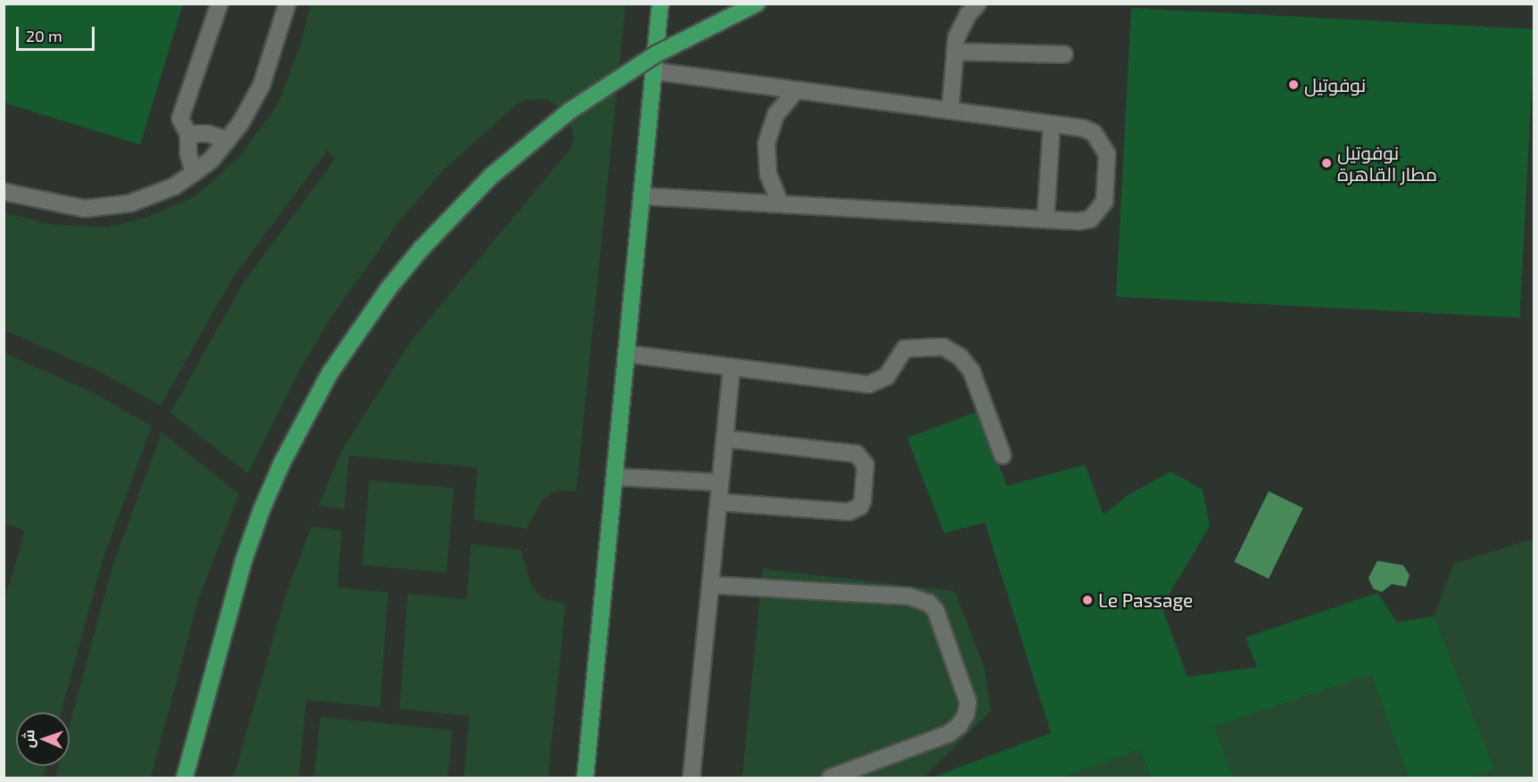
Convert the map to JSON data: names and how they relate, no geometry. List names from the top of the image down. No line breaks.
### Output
{"places":["نوفوتيل","نوفوتيل مطار القاهرة","Le Passage"],"scale_bar":"20 m","north":"left"}
